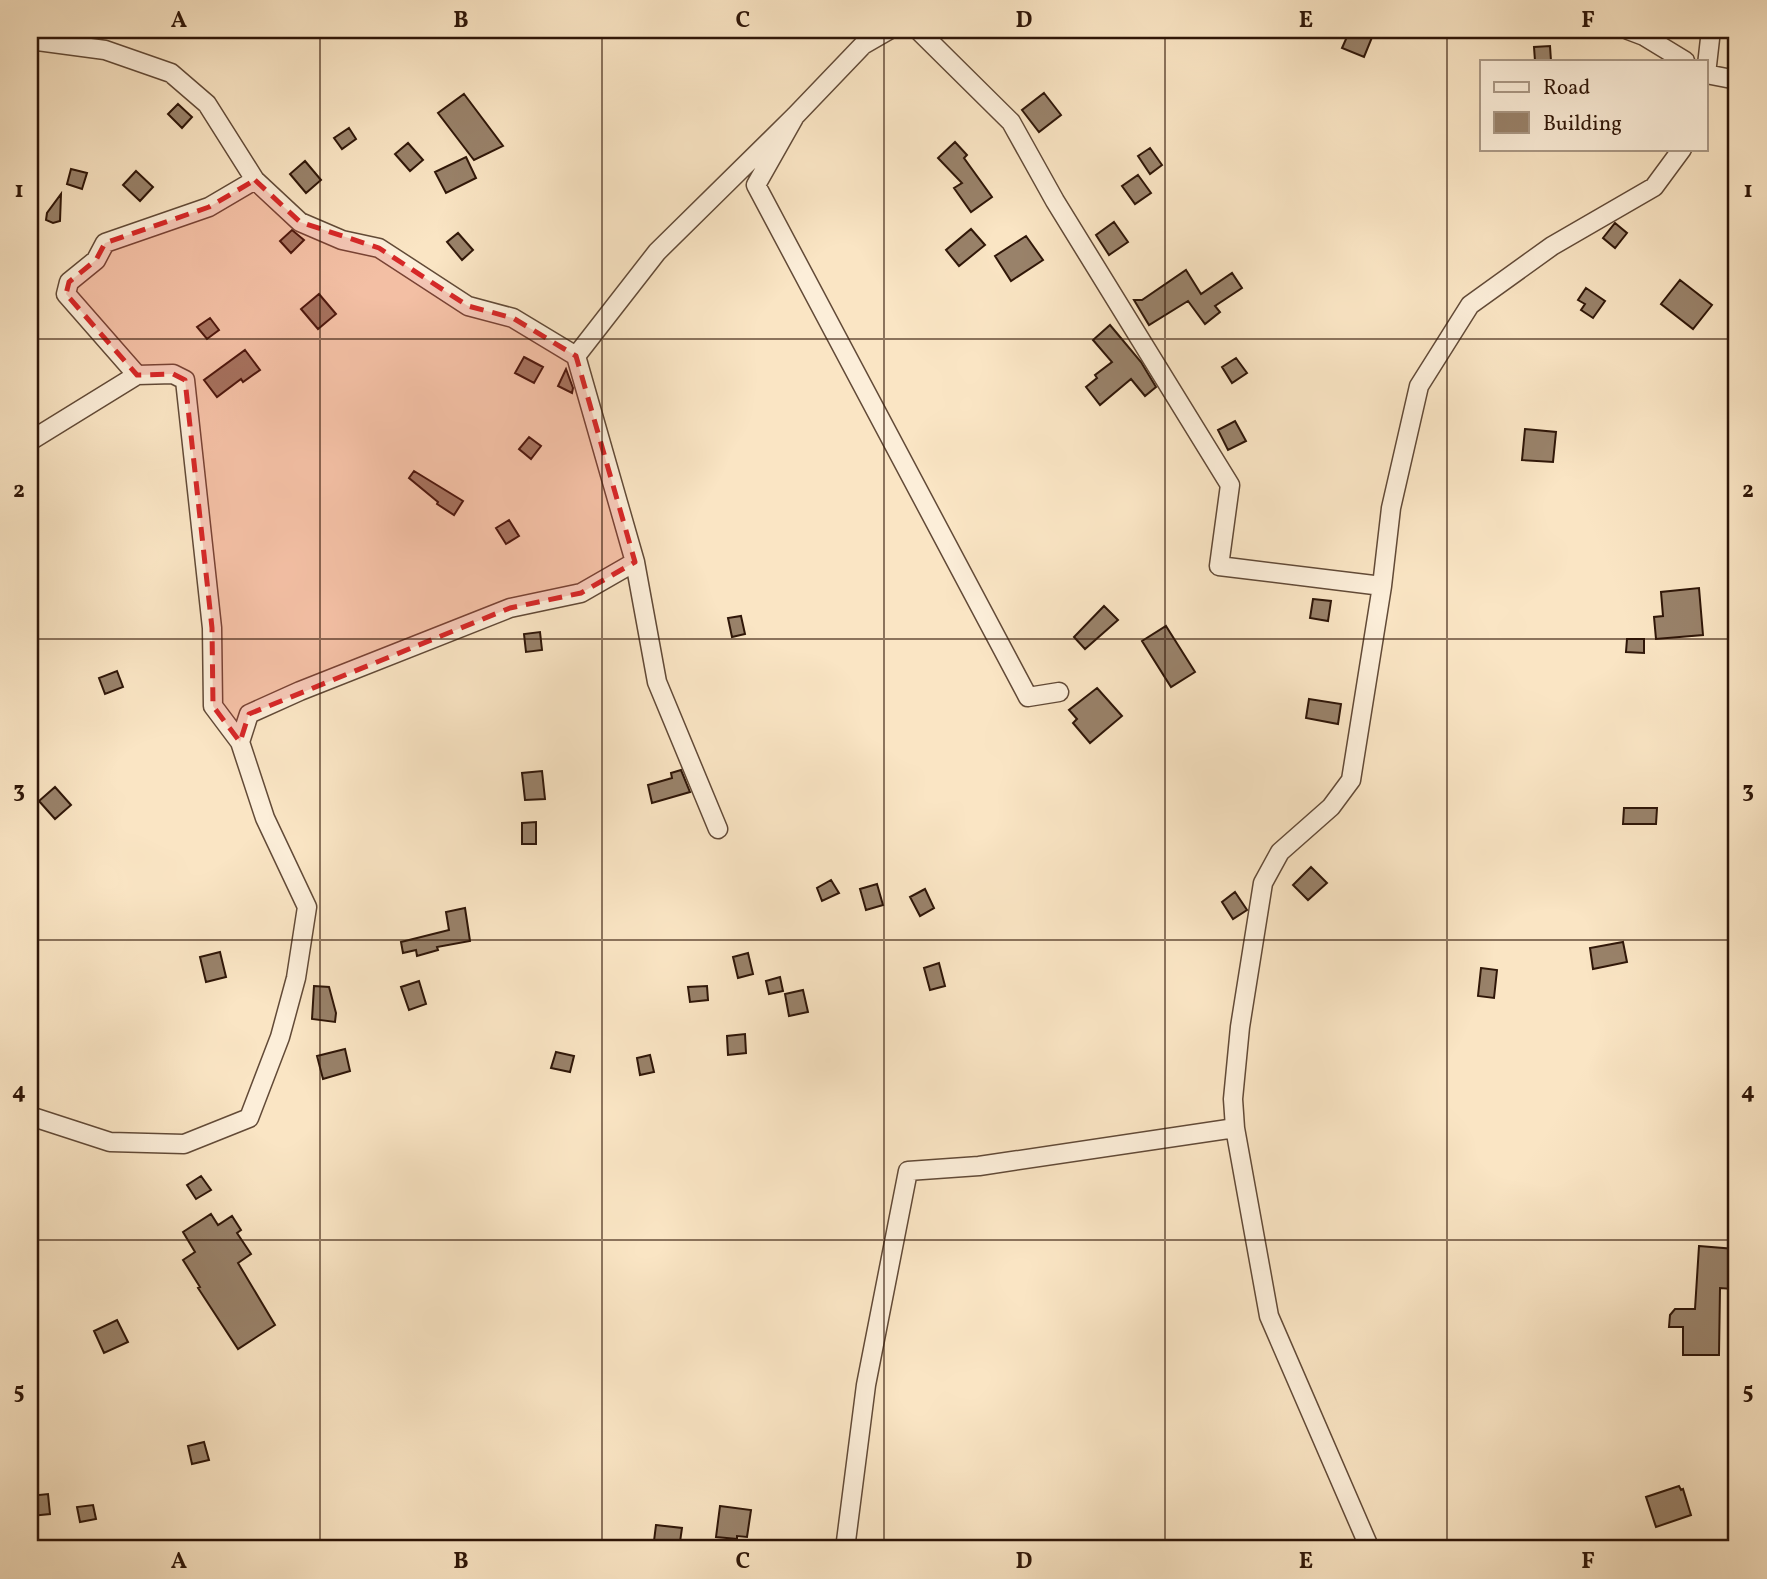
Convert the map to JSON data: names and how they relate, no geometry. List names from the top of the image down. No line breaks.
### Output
{"legend":["Road","Building"],"grid":{"columns":["A","B","C","D","E","F"],"rows":["1","2","3","4","5"]}}
